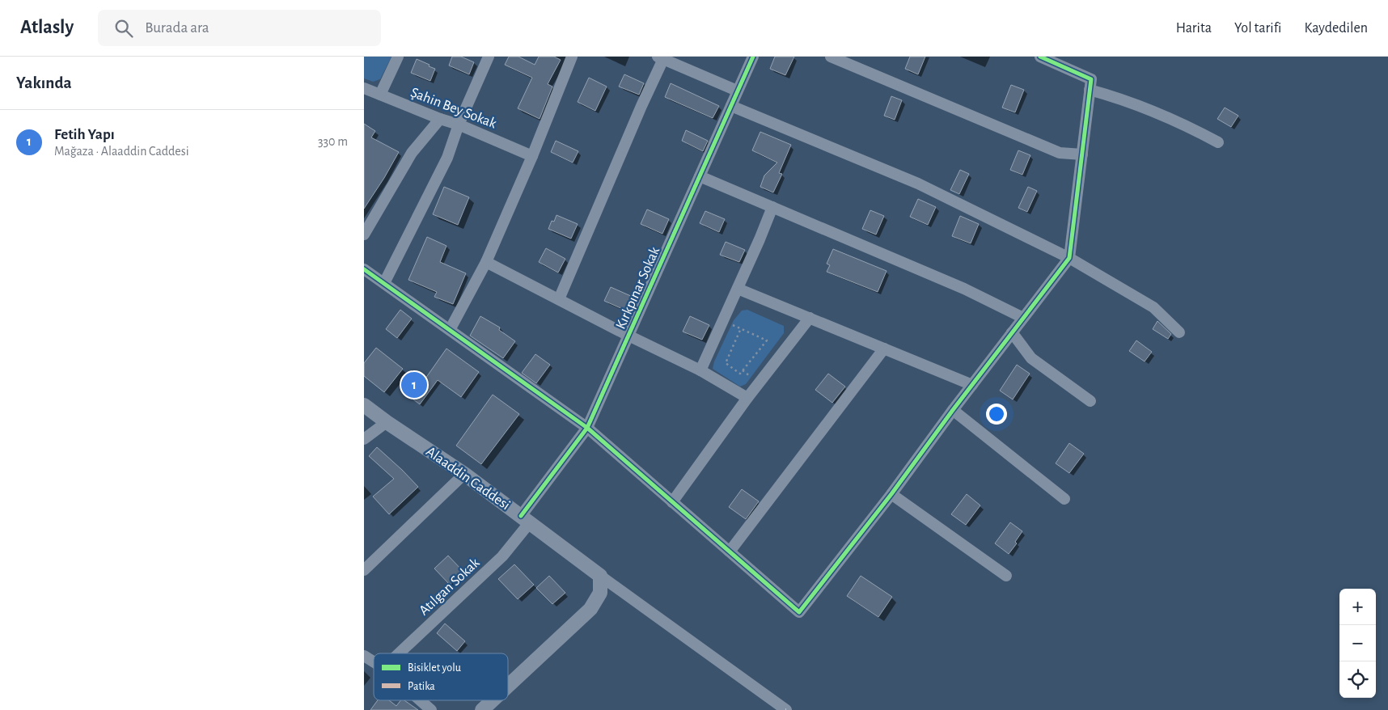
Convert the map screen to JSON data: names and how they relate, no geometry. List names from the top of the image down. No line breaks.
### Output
{"streets":{"street":["Şahin Bey Sokak","Kırkpınar Sokak","Alaaddin Caddesi","Atılgan Sokak"]},"crossings":[["Kırkpınar Sokak","Alaaddin Caddesi"],["Kırkpınar Sokak","Atılgan Sokak"],["Alaaddin Caddesi","Atılgan Sokak"]],"legend":["Bisiklet yolu","Patika"],"page":{"header":"Atlasly","search":"Burada ara","nav":["Harita","Yol tarifi","Kaydedilen"],"heading":"Yakında","list":[{"mark":"1","name":"Fetih Yapı","note":"Mağaza · Alaaddin Caddesi","value":"330 m"}],"pins":"1","map_buttons":["+","−"]}}
